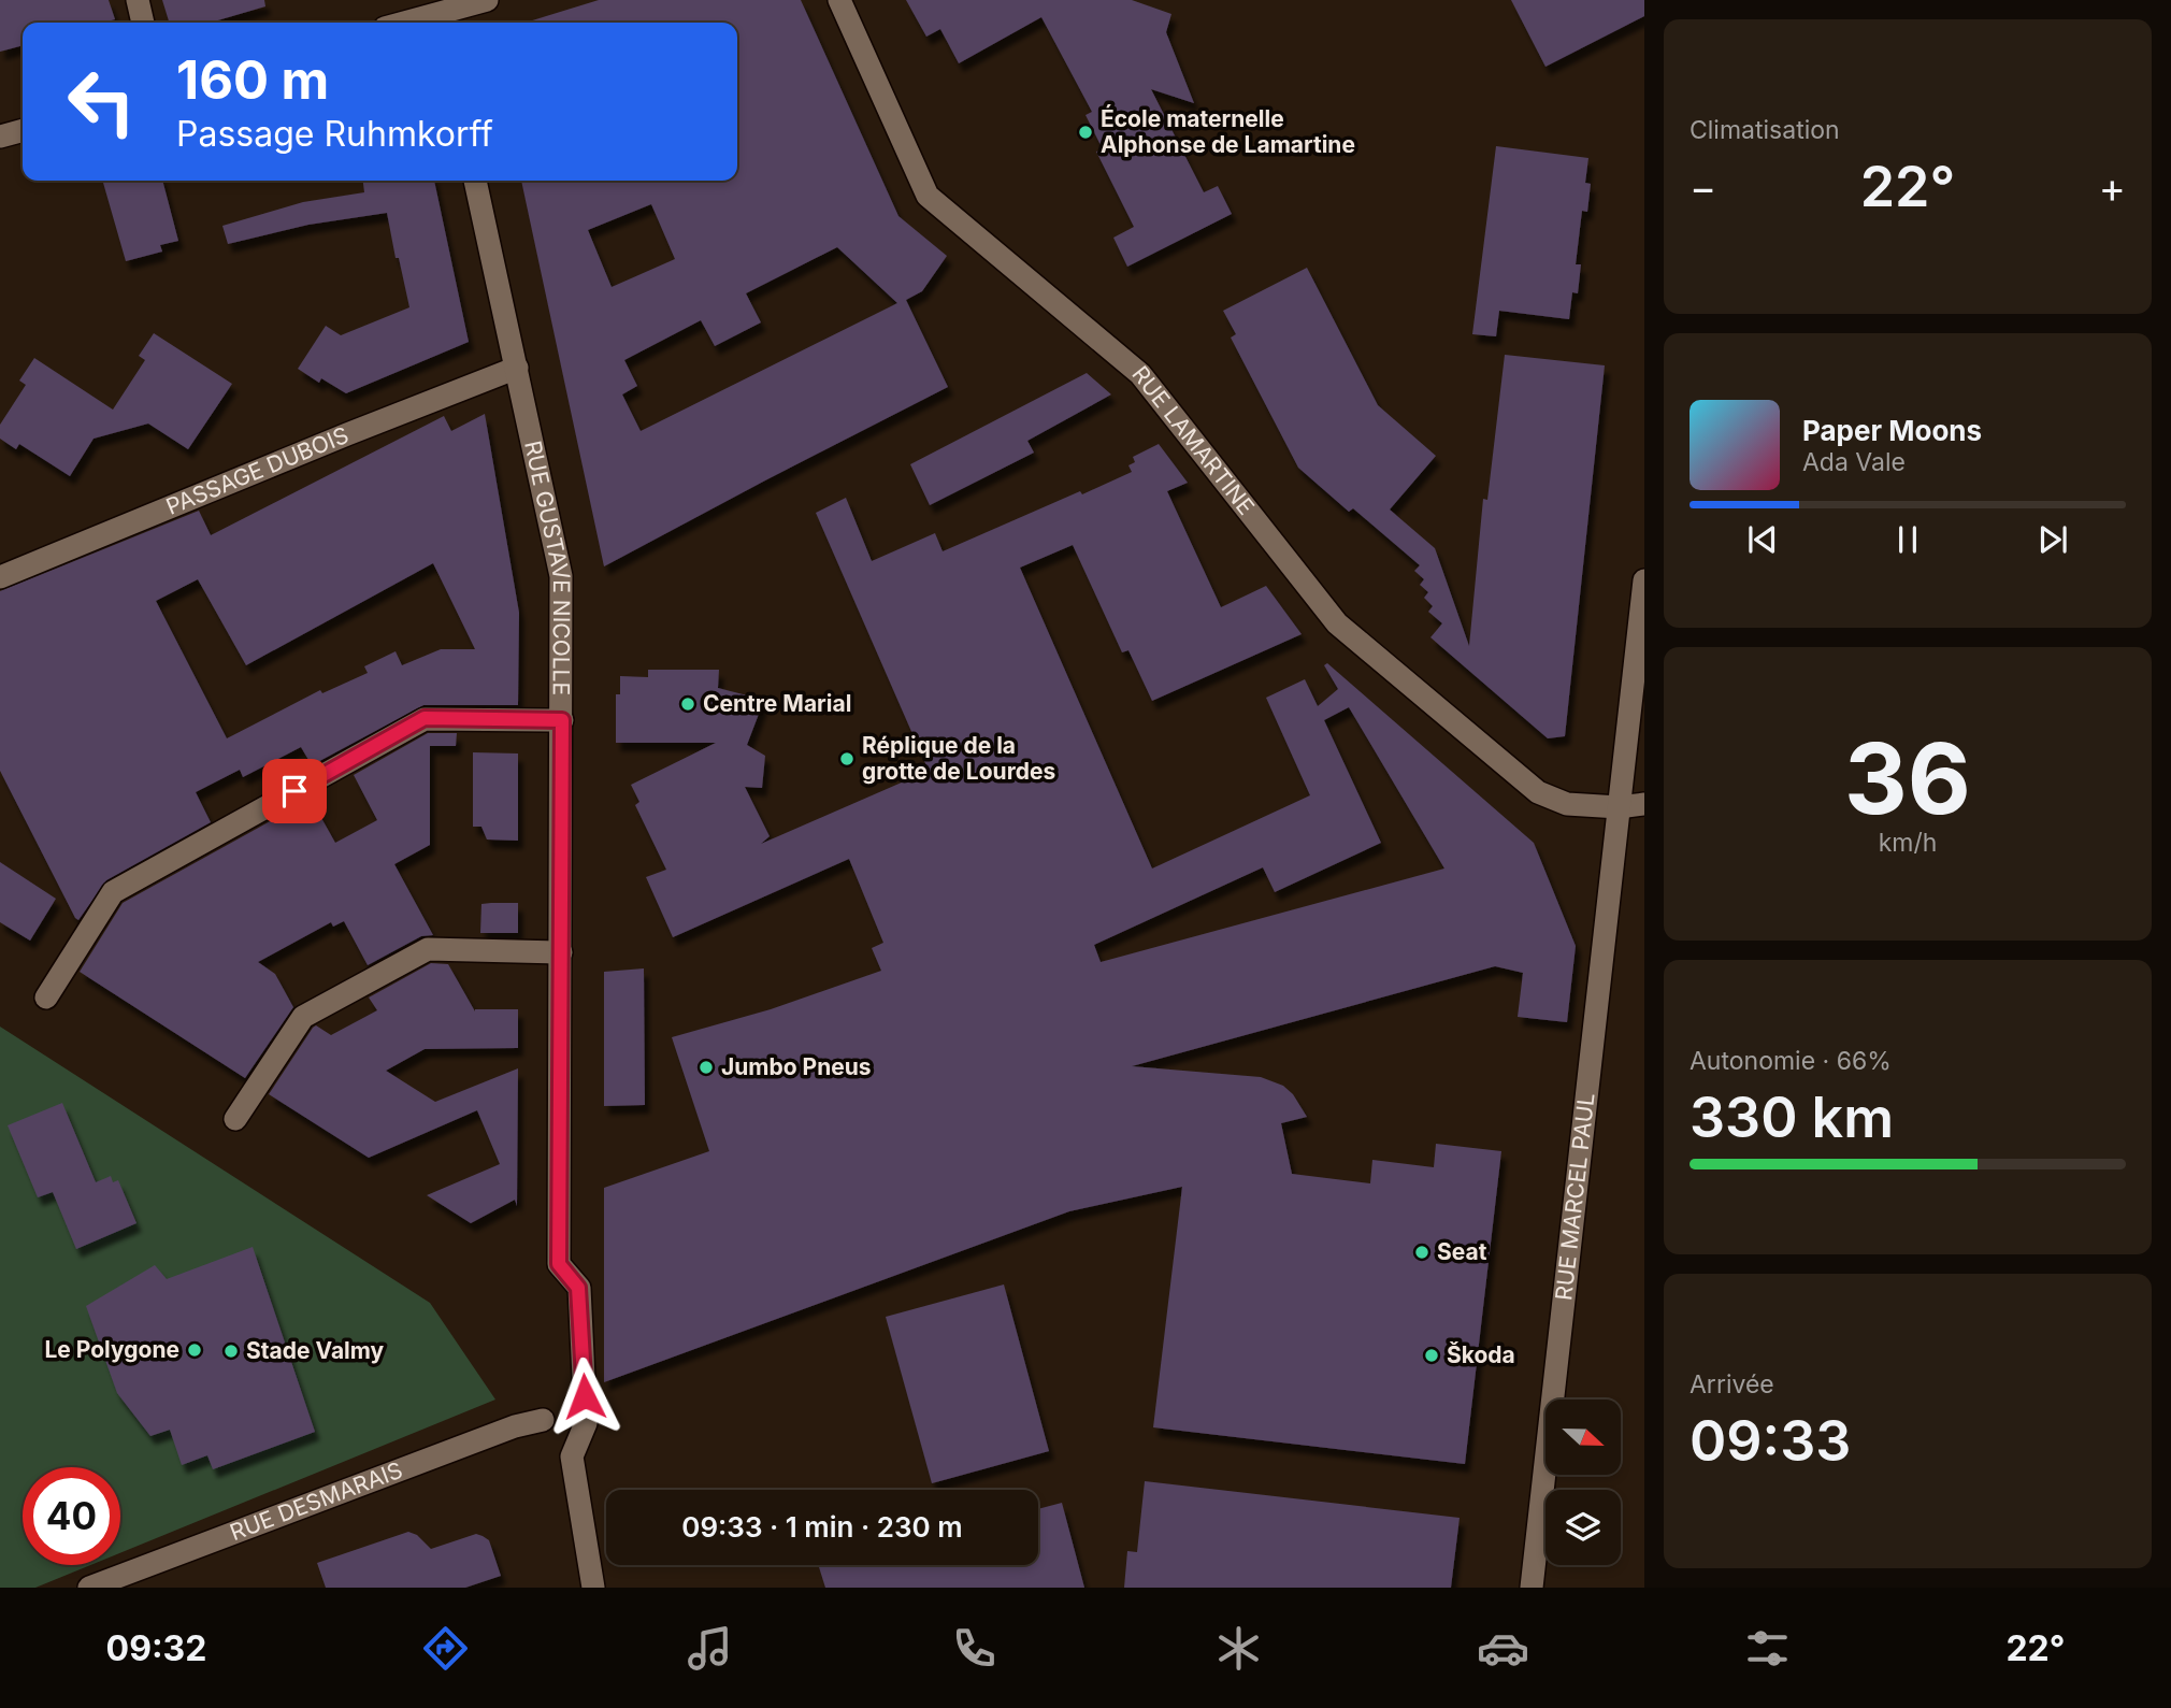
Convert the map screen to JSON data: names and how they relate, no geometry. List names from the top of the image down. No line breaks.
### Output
{"streets":{"street":["RUE LAMARTINE","PASSAGE DUBOIS","RUE GUSTAVE NICOLLE","RUE MARCEL PAUL","RUE DESMARAIS"]},"crossings":[["RUE LAMARTINE","RUE MARCEL PAUL"],["PASSAGE DUBOIS","RUE GUSTAVE NICOLLE"]],"places":["École maternelle Alphonse de Lamartine","Centre Marial","Réplique de la grotte de Lourdes","Jumbo Pneus","Seat","Le Polygone","Stade Valmy","Škoda"],"north":"right","page":{"tile":["Climatisation",["36","km/h"],["Autonomie · 66%","330 km"],["Arrivée","09:33"]],"turn":["160 m","Passage Ruhmkorff"],"heat":["−","22°","+"],"song":["Paper Moons","Ada Vale"],"limit":"40","trip":"09:33 · 1 min · 230 m","tabs":["09:32","22°"]}}
